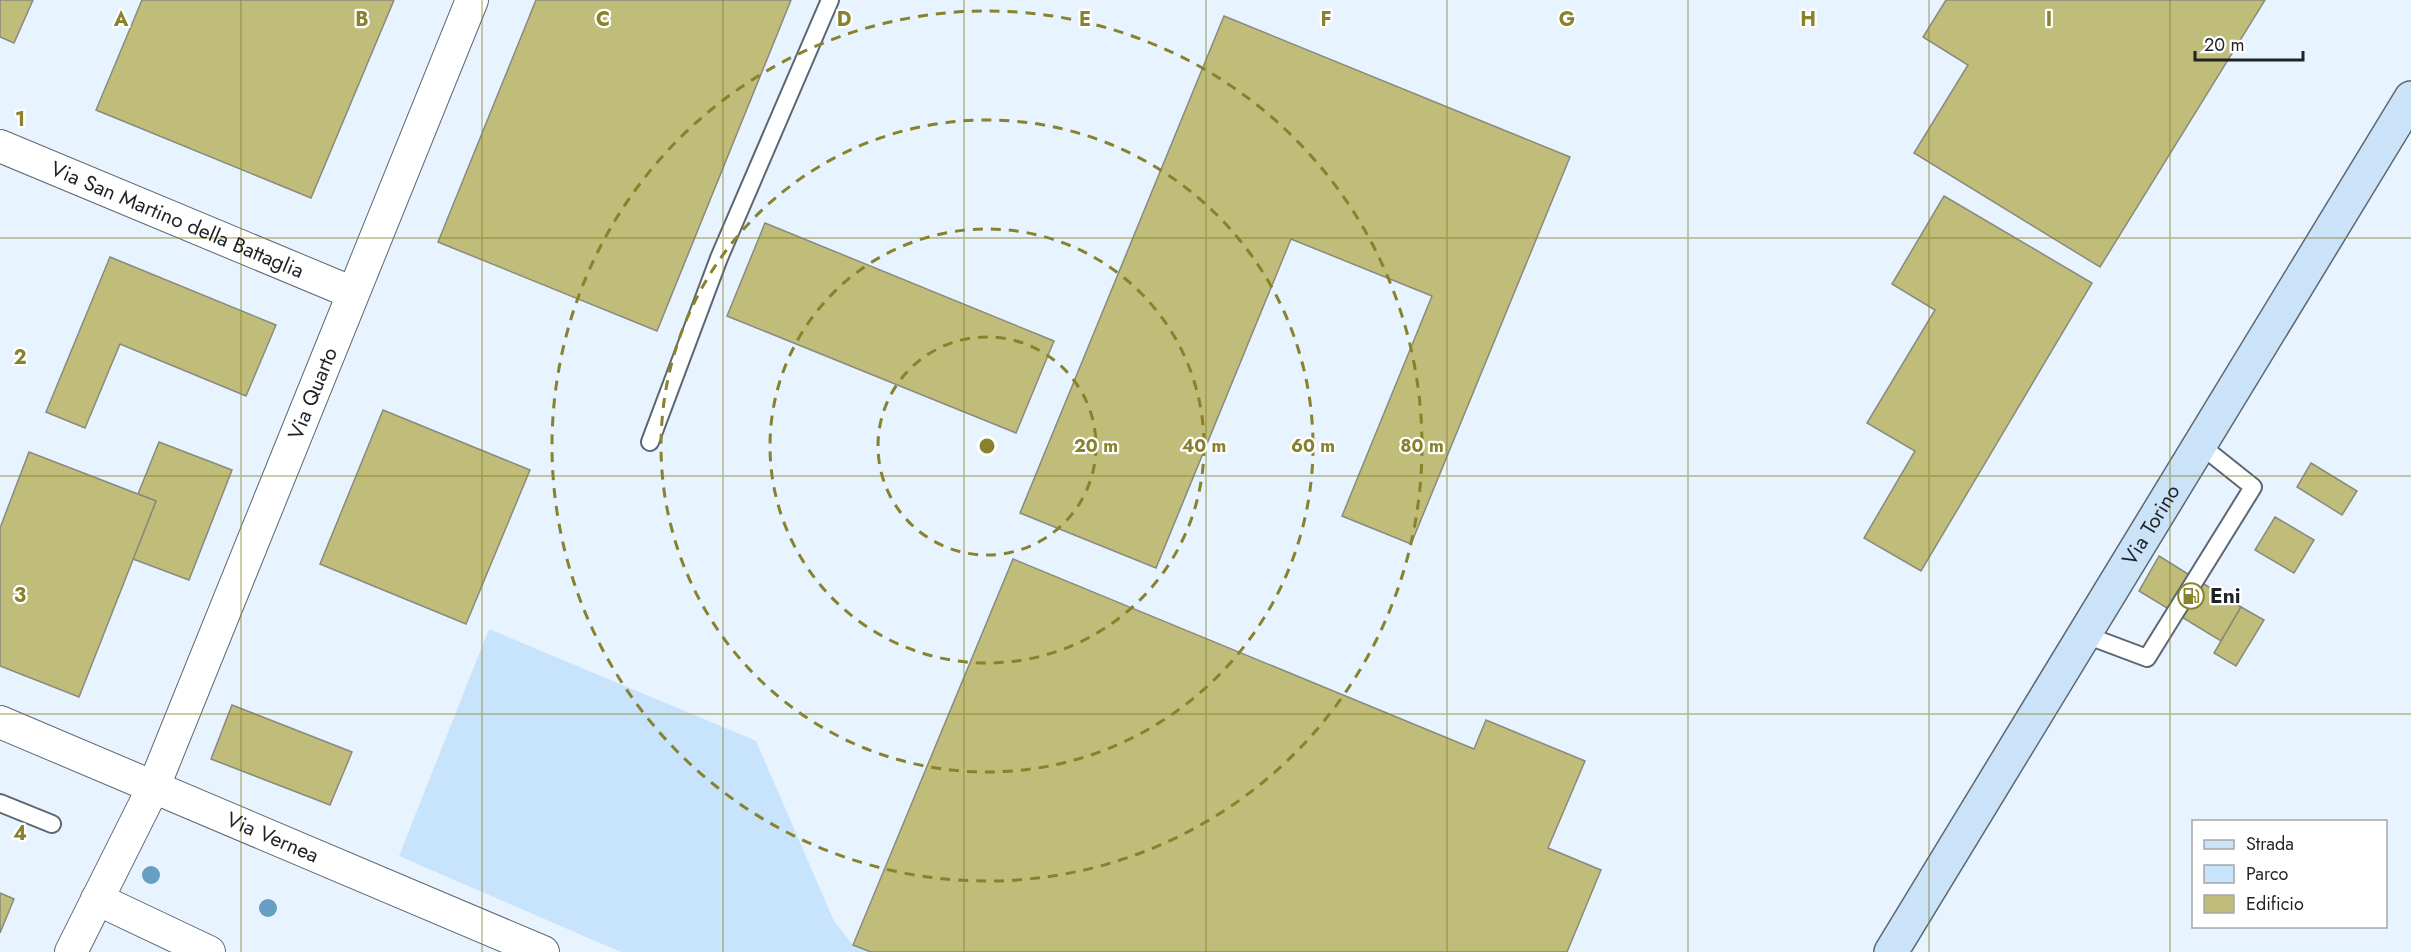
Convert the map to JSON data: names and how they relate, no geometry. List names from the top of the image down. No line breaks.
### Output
{"streets":{"main road":["Via Torino"],"street":["Via San Martino della Battaglia","Via Quarto","Via Vernea"]},"crossings":[["Via San Martino della Battaglia","Via Quarto"],["Via Quarto","Via Vernea"]],"places":{"fuel station":["Eni"]},"legend":["Strada","Parco","Edificio"],"scale_bar":"20 m","grid":{"columns":["A","B","C","D","E","F","G","H","I"],"rows":["1","2","3","4"]},"rings":["20 m","40 m","60 m","80 m"]}
